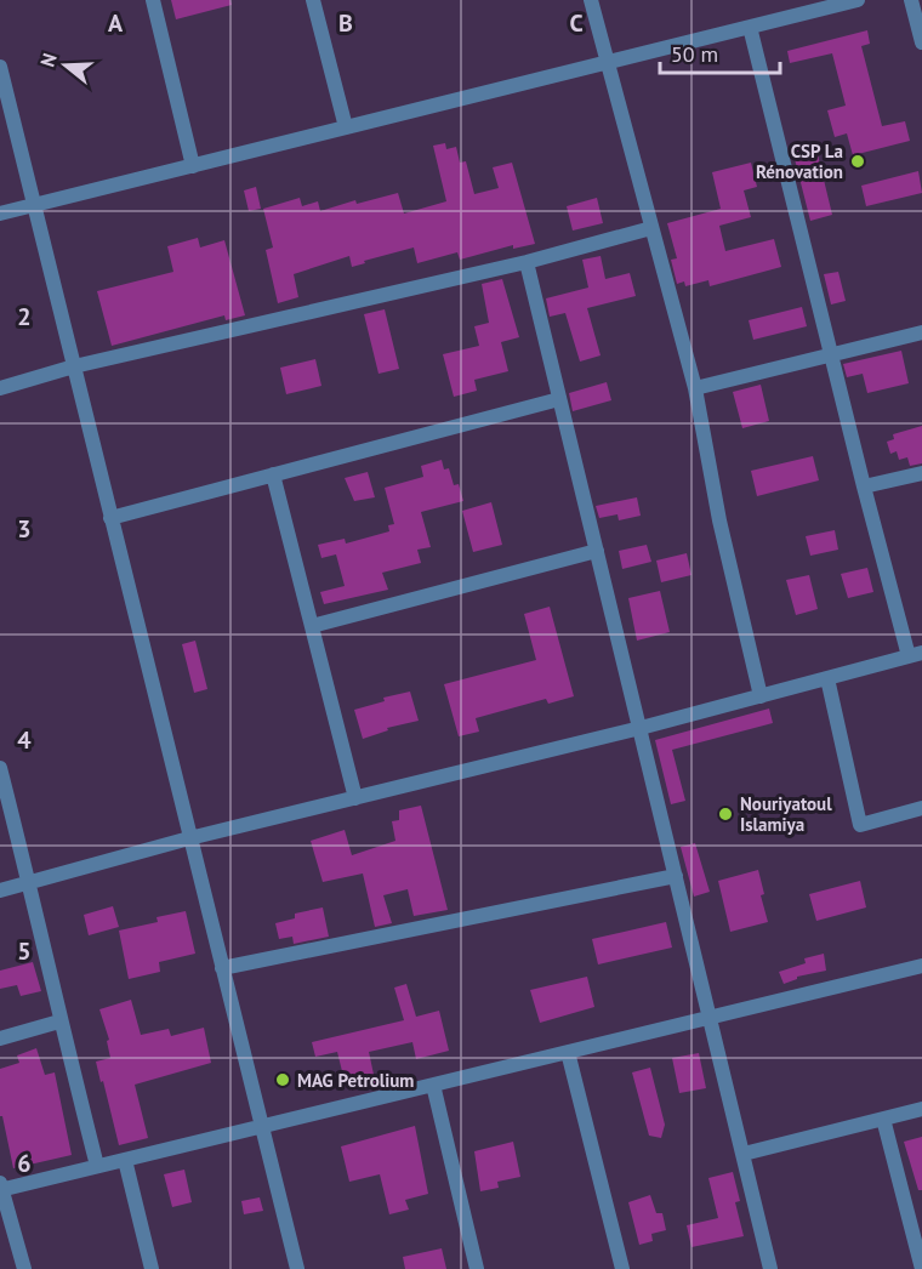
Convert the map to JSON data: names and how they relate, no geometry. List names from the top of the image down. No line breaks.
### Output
{"places":["CSP La Rénovation","Nouriyatoul Islamiya","MAG Petrolium"],"scale_bar":"50 m","north":"left","grid":{"columns":["A","B","C"],"rows":["2","3","4","5","6"]}}
